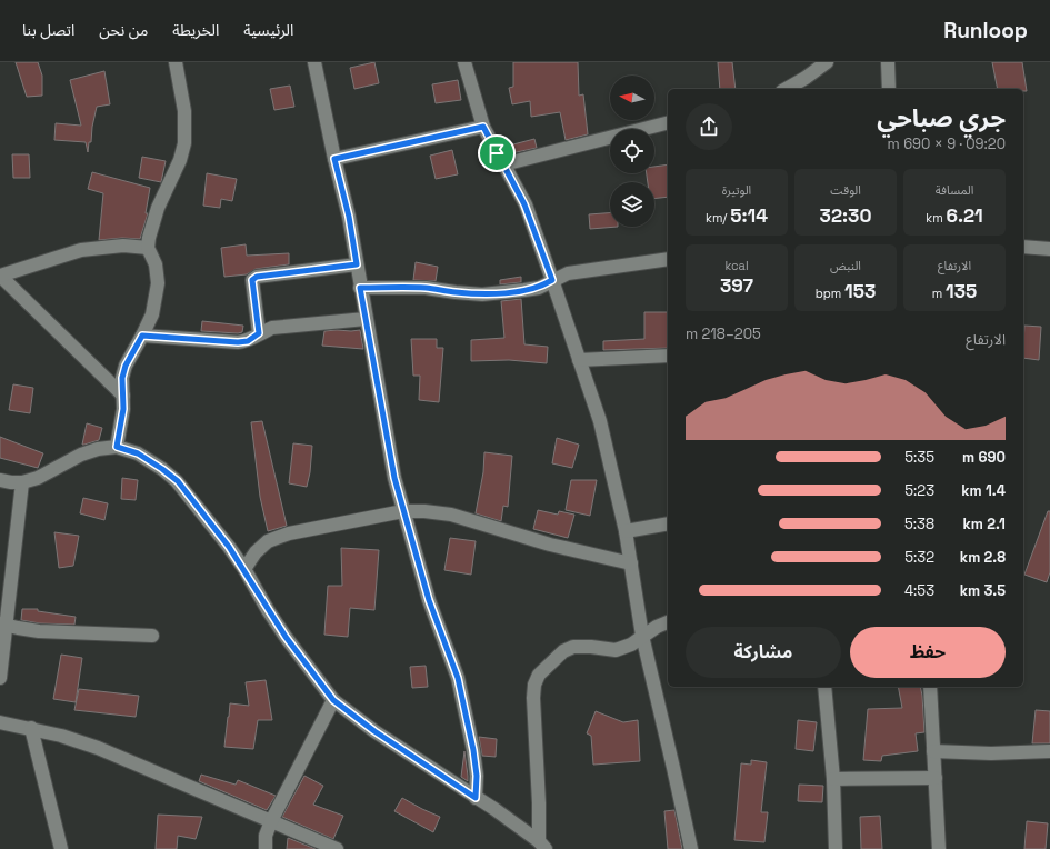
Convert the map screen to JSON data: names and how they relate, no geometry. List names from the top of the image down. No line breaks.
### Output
{"north":"left","page":{"header":"Runloop","nav":["الرئيسية","الخريطة","من نحن","اتصل بنا"],"heading":["جري صباحي","09:20 · 9 × 690 m"],"stats":[["المسافة","6.21 km"],["الوقت","32:30"],["الوتيرة","5:14 /km"],["الارتفاع","135 m"],["النبض","153 bpm"],["kcal","397"]],"chart":["الارتفاع","205–218 m"],"list":[{"name":"690 m","note":"5:35"},{"name":"1.4 km","note":"5:23"},{"name":"2.1 km","note":"5:38"},{"name":"2.8 km","note":"5:32"},{"name":"3.5 km","note":"4:53"}],"buttons":["حفظ","مشاركة"]}}
